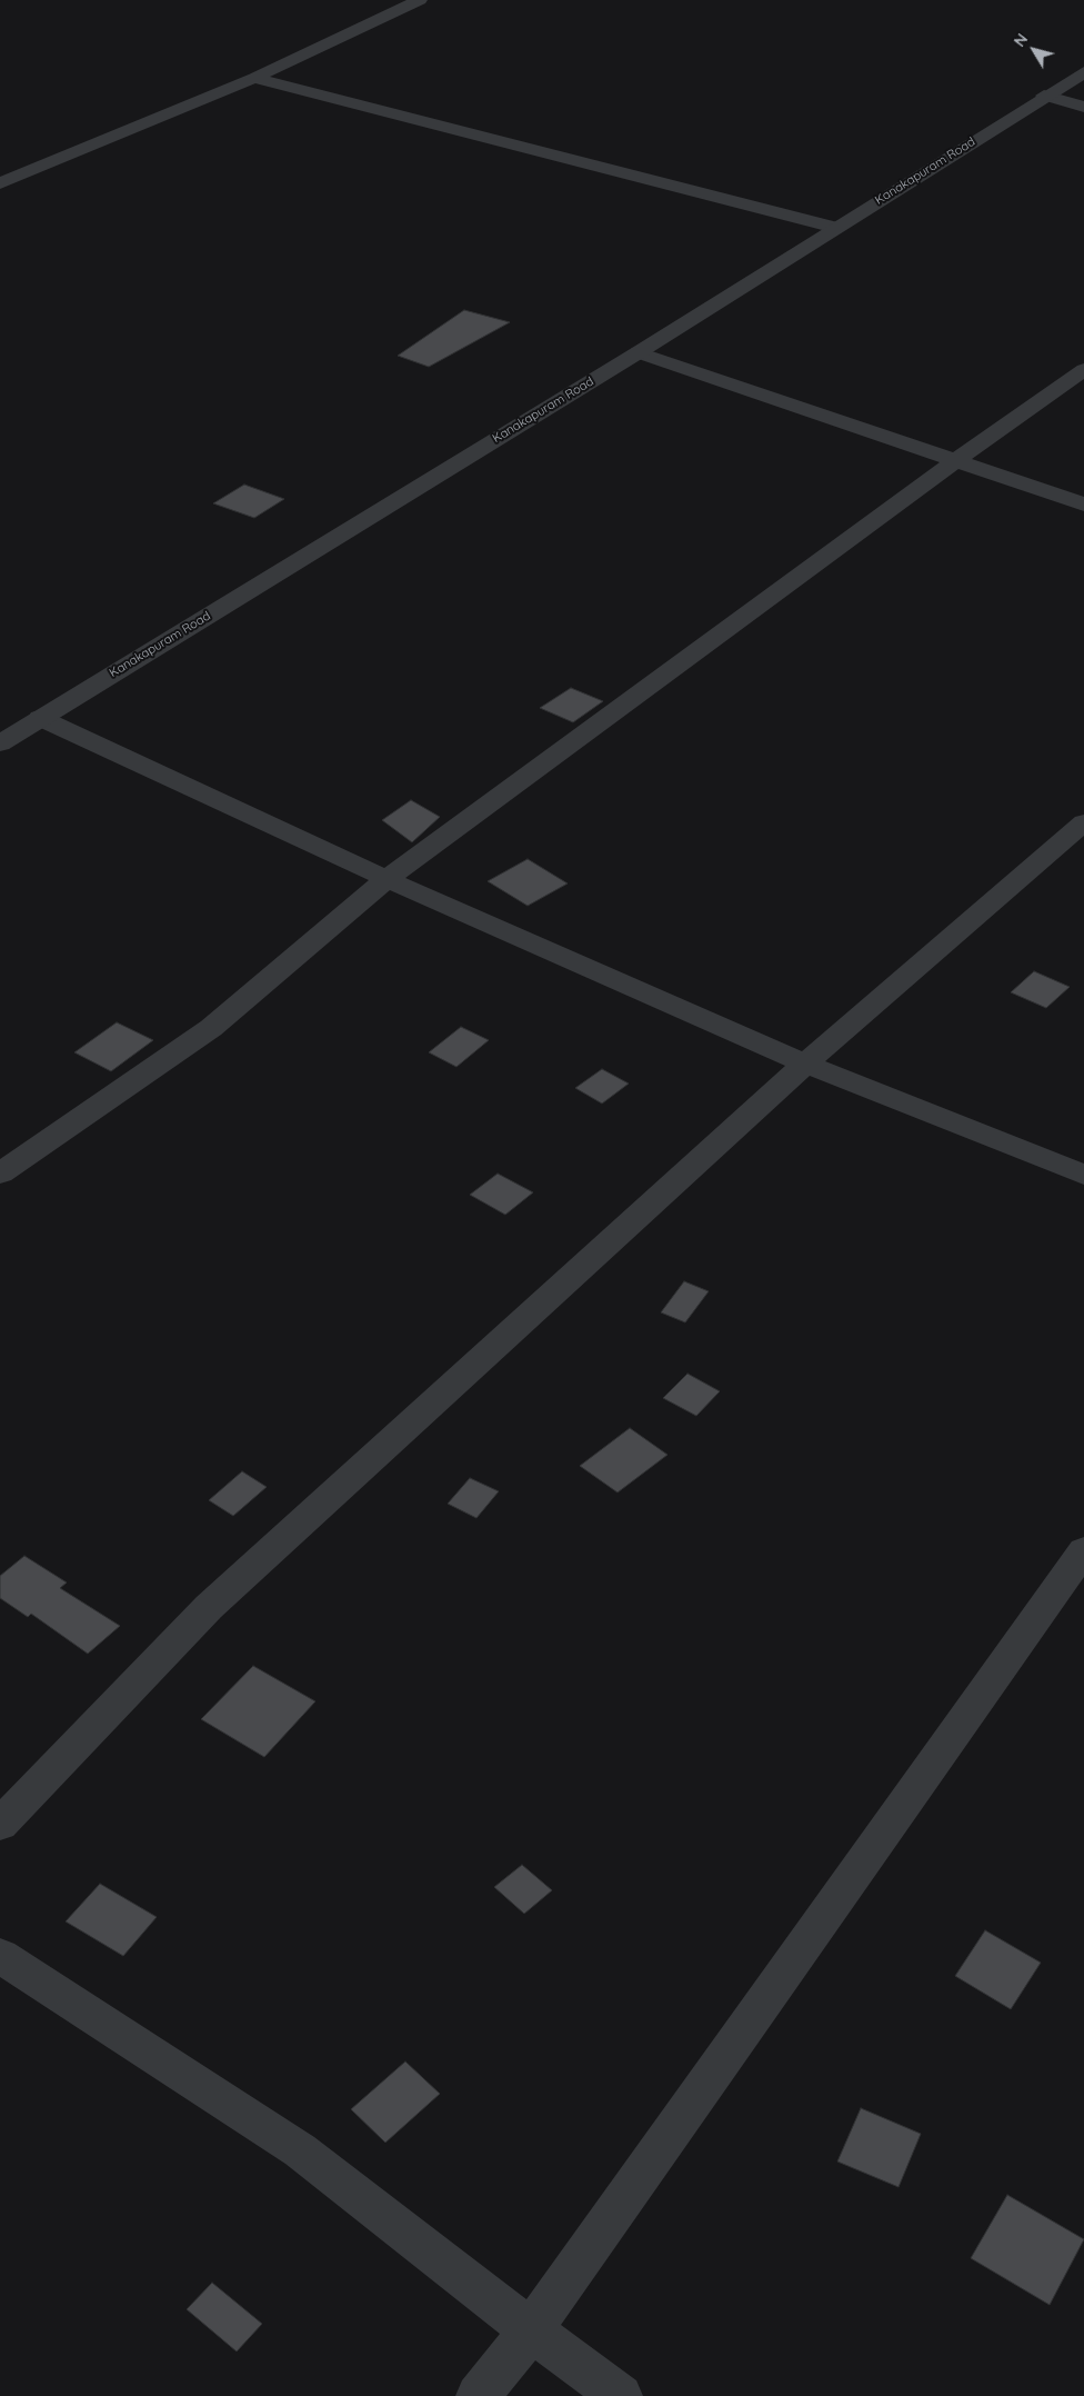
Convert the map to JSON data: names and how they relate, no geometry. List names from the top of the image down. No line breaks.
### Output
{"streets":{"street":["Kanakapuram Road"]},"north":"top left"}
